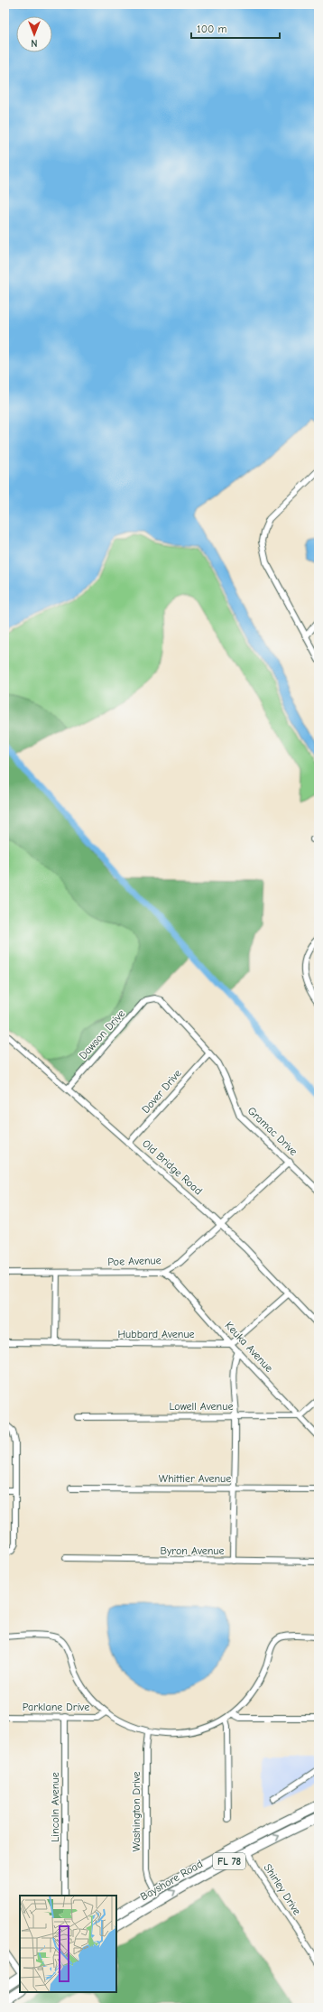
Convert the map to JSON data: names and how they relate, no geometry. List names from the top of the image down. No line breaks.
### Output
{"streets":{"main road":["FL 78","Bayshore Road"],"street":["Dawson Drive","Dover Drive","Gramac Drive","Old Bridge Road","Poe Avenue","Hubbard Avenue","Keuka Avenue","Lowell Avenue","Whittier Avenue","Byron Avenue","Parklane Drive","Lincoln Avenue","Washington Drive","Shirley Drive"]},"crossings":[["Dawson Drive","Gramac Drive"],["Dawson Drive","Old Bridge Road"],["Dover Drive","Gramac Drive"],["Dover Drive","Old Bridge Road"],["Gramac Drive","Poe Avenue"],["Old Bridge Road","Poe Avenue"],["Poe Avenue","Keuka Avenue"],["Hubbard Avenue","Keuka Avenue"],["Keuka Avenue","Lowell Avenue"],["Parklane Drive","Lincoln Avenue"],["Washington Drive","Bayshore Road"],["Bayshore Road","Shirley Drive"]],"scale_bar":"100 m","north":"bottom"}
